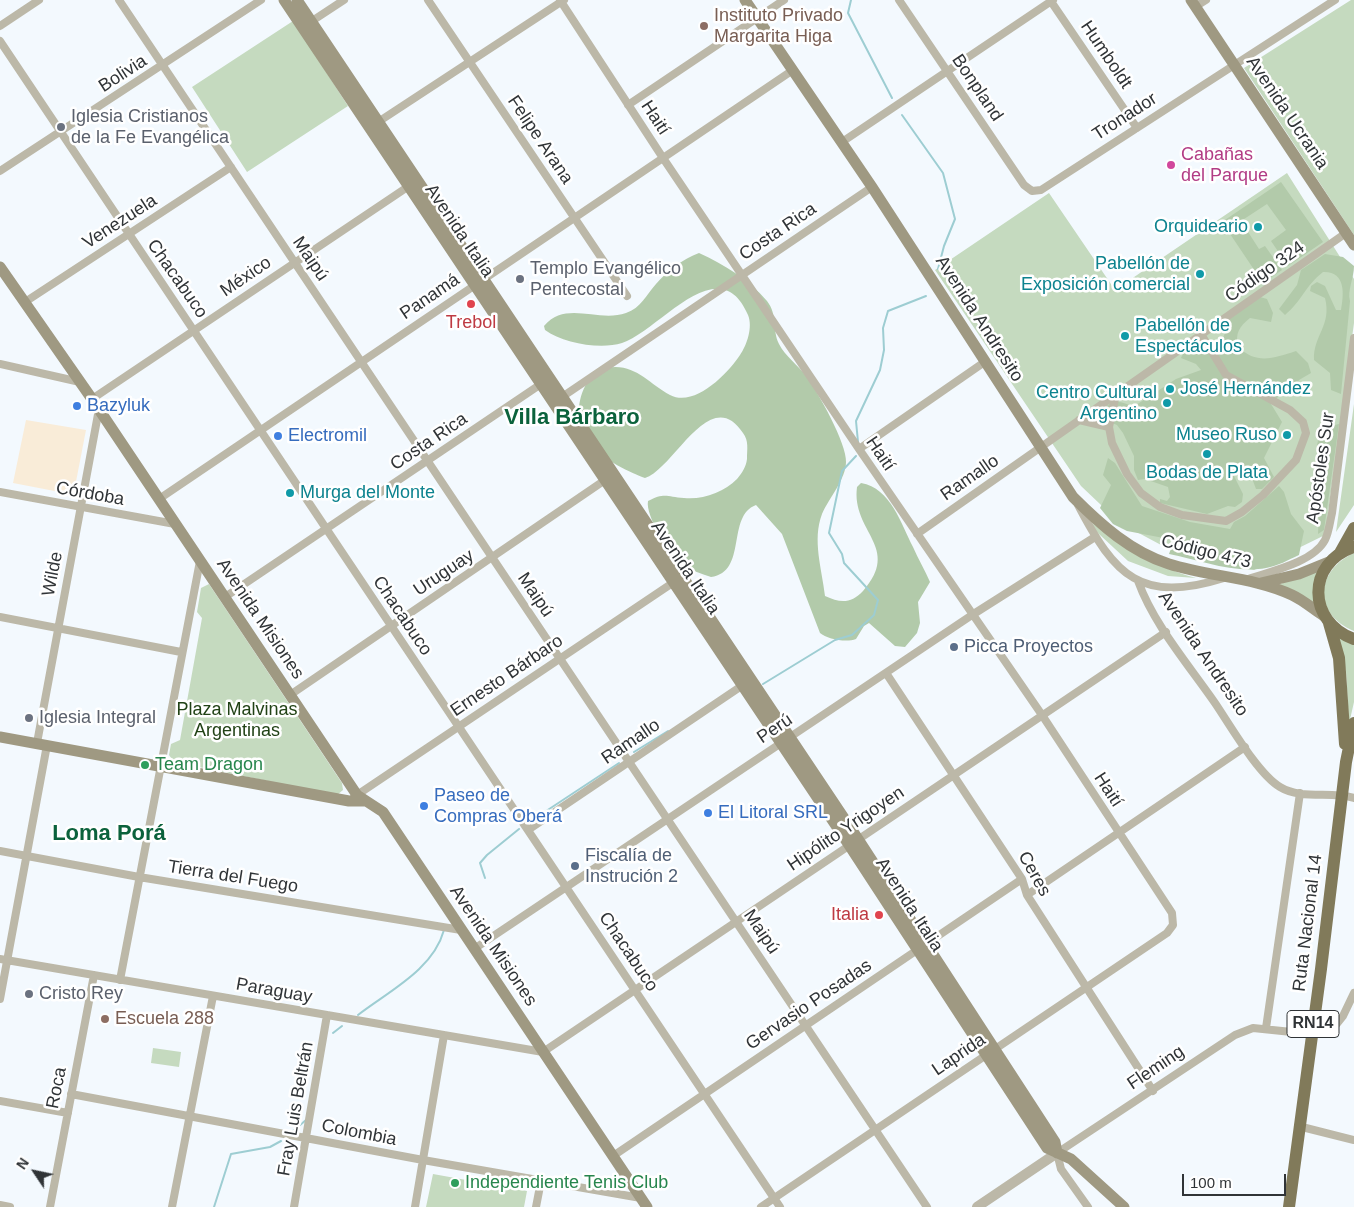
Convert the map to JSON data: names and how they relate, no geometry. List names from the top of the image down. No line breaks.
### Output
{"streets":{"highway":["Ruta Nacional 14","RN14"],"main road":["Avenida Ucrania","Avenida Italia","Avenida Andresito","Código 473","Avenida Misiones"],"street":["Humboldt","Bolivia","Bonpland","Tronador","Haití","Felipe Arana","Venezuela","Costa Rica","Maipú","Código 324","México","Chacabuco","Panamá","Apóstoles Sur","Ramallo","Córdoba","Uruguay","Wilde","Ernesto Bárbaro","Perú","Hipólito Yrigoyen","Ceres","Tierra del Fuego","Paraguay","Gervasio Posadas","Laprida","Fleming","Roca","Fray Luis Beltrán","Colombia"]},"crossings":[["Humboldt","Tronador"],["Bolivia","Maipú"],["Bolivia","Chacabuco"],["Bonpland","Tronador"],["Avenida Ucrania","Tronador"],["Avenida Ucrania","Código 324"],["Haití","Costa Rica"],["Haití","Panamá"],["Haití","Ramallo"],["Haití","Perú"],["Haití","Hipólito Yrigoyen"],["Haití","Laprida"],["Felipe Arana","Panamá"],["Venezuela","Maipú"],["Venezuela","Chacabuco"],["Venezuela","Avenida Misiones"],["Avenida Italia","Costa Rica"],["Avenida Italia","México"],["Avenida Italia","Panamá"],["Avenida Italia","Ramallo"],["Avenida Italia","Uruguay"],["Avenida Italia","Ernesto Bárbaro"],["Avenida Italia","Perú"],["Avenida Italia","Hipólito Yrigoyen"],["Avenida Italia","Gervasio Posadas"],["Avenida Italia","Laprida"],["Avenida Italia","Fleming"],["Costa Rica","Maipú"],["Costa Rica","Chacabuco"],["Costa Rica","Avenida Andresito"],["Costa Rica","Avenida Misiones"],["Maipú","México"],["Maipú","Panamá"],["Maipú","Ramallo"],["Maipú","Uruguay"],["Maipú","Ernesto Bárbaro"],["Maipú","Perú"],["Maipú","Hipólito Yrigoyen"],["Maipú","Gervasio Posadas"],["Maipú","Laprida"],["Código 324","Avenida Andresito"],["Código 324","Ramallo"],["México","Chacabuco"],["México","Avenida Misiones"],["Chacabuco","Panamá"],["Chacabuco","Ramallo"],["Chacabuco","Uruguay"],["Chacabuco","Ernesto Bárbaro"],["Chacabuco","Perú"],["Chacabuco","Hipólito Yrigoyen"],["Chacabuco","Gervasio Posadas"],["Chacabuco","Laprida"],["Panamá","Avenida Andresito"],["Panamá","Avenida Misiones"],["Avenida Andresito","Ramallo"],["Avenida Andresito","Código 473"],["Avenida Andresito","Perú"],["Avenida Andresito","Hipólito Yrigoyen"],["Avenida Andresito","Ruta Nacional 14"],["Apóstoles Sur","Código 473"],["Córdoba","Wilde"],["Córdoba","Avenida Misiones"],["Uruguay","Avenida Misiones"],["Wilde","Avenida Misiones"],["Wilde","Tierra del Fuego"],["Wilde","Paraguay"],["Avenida Misiones","Ernesto Bárbaro"],["Avenida Misiones","Perú"],["Avenida Misiones","Hipólito Yrigoyen"],["Avenida Misiones","Tierra del Fuego"],["Avenida Misiones","Paraguay"],["Avenida Misiones","Gervasio Posadas"],["Avenida Misiones","Colombia"],["Perú","Ceres"],["Hipólito Yrigoyen","Ceres"],["Hipólito Yrigoyen","Paraguay"],["Ceres","Gervasio Posadas"],["Ceres","Laprida"],["Ceres","Fleming"],["Ruta Nacional 14","RN14"],["Ruta Nacional 14","Fleming"],["Paraguay","Roca"],["Paraguay","Fray Luis Beltrán"],["Roca","Colombia"],["Fray Luis Beltrán","Colombia"]],"districts":["Villa Bárbaro","Loma Porá"],"parks":["Plaza Malvinas Argentinas"],"places":["Instituto Privado Margarita Higa","Iglesia Cristianos de la Fe Evangélica","Cabañas del Parque","Orquideario","Pabellón de Exposición comercial","Templo Evangélico Pentecostal","Trebol","Pabellón de Espectáculos","José Hernández","Centro Cultural Argentino","Bazyluk","Museo Ruso","Electromil","Bodas de Plata","Murga del Monte","Picca Proyectos","Iglesia Integral","Team Dragon","Paseo de Compras Oberá","El Litoral SRL","Fiscalía de Instrución 2","Italia","Cristo Rey","Escuela 288","Independiente Tenis Club"],"scale_bar":"100 m","north":"top left"}
